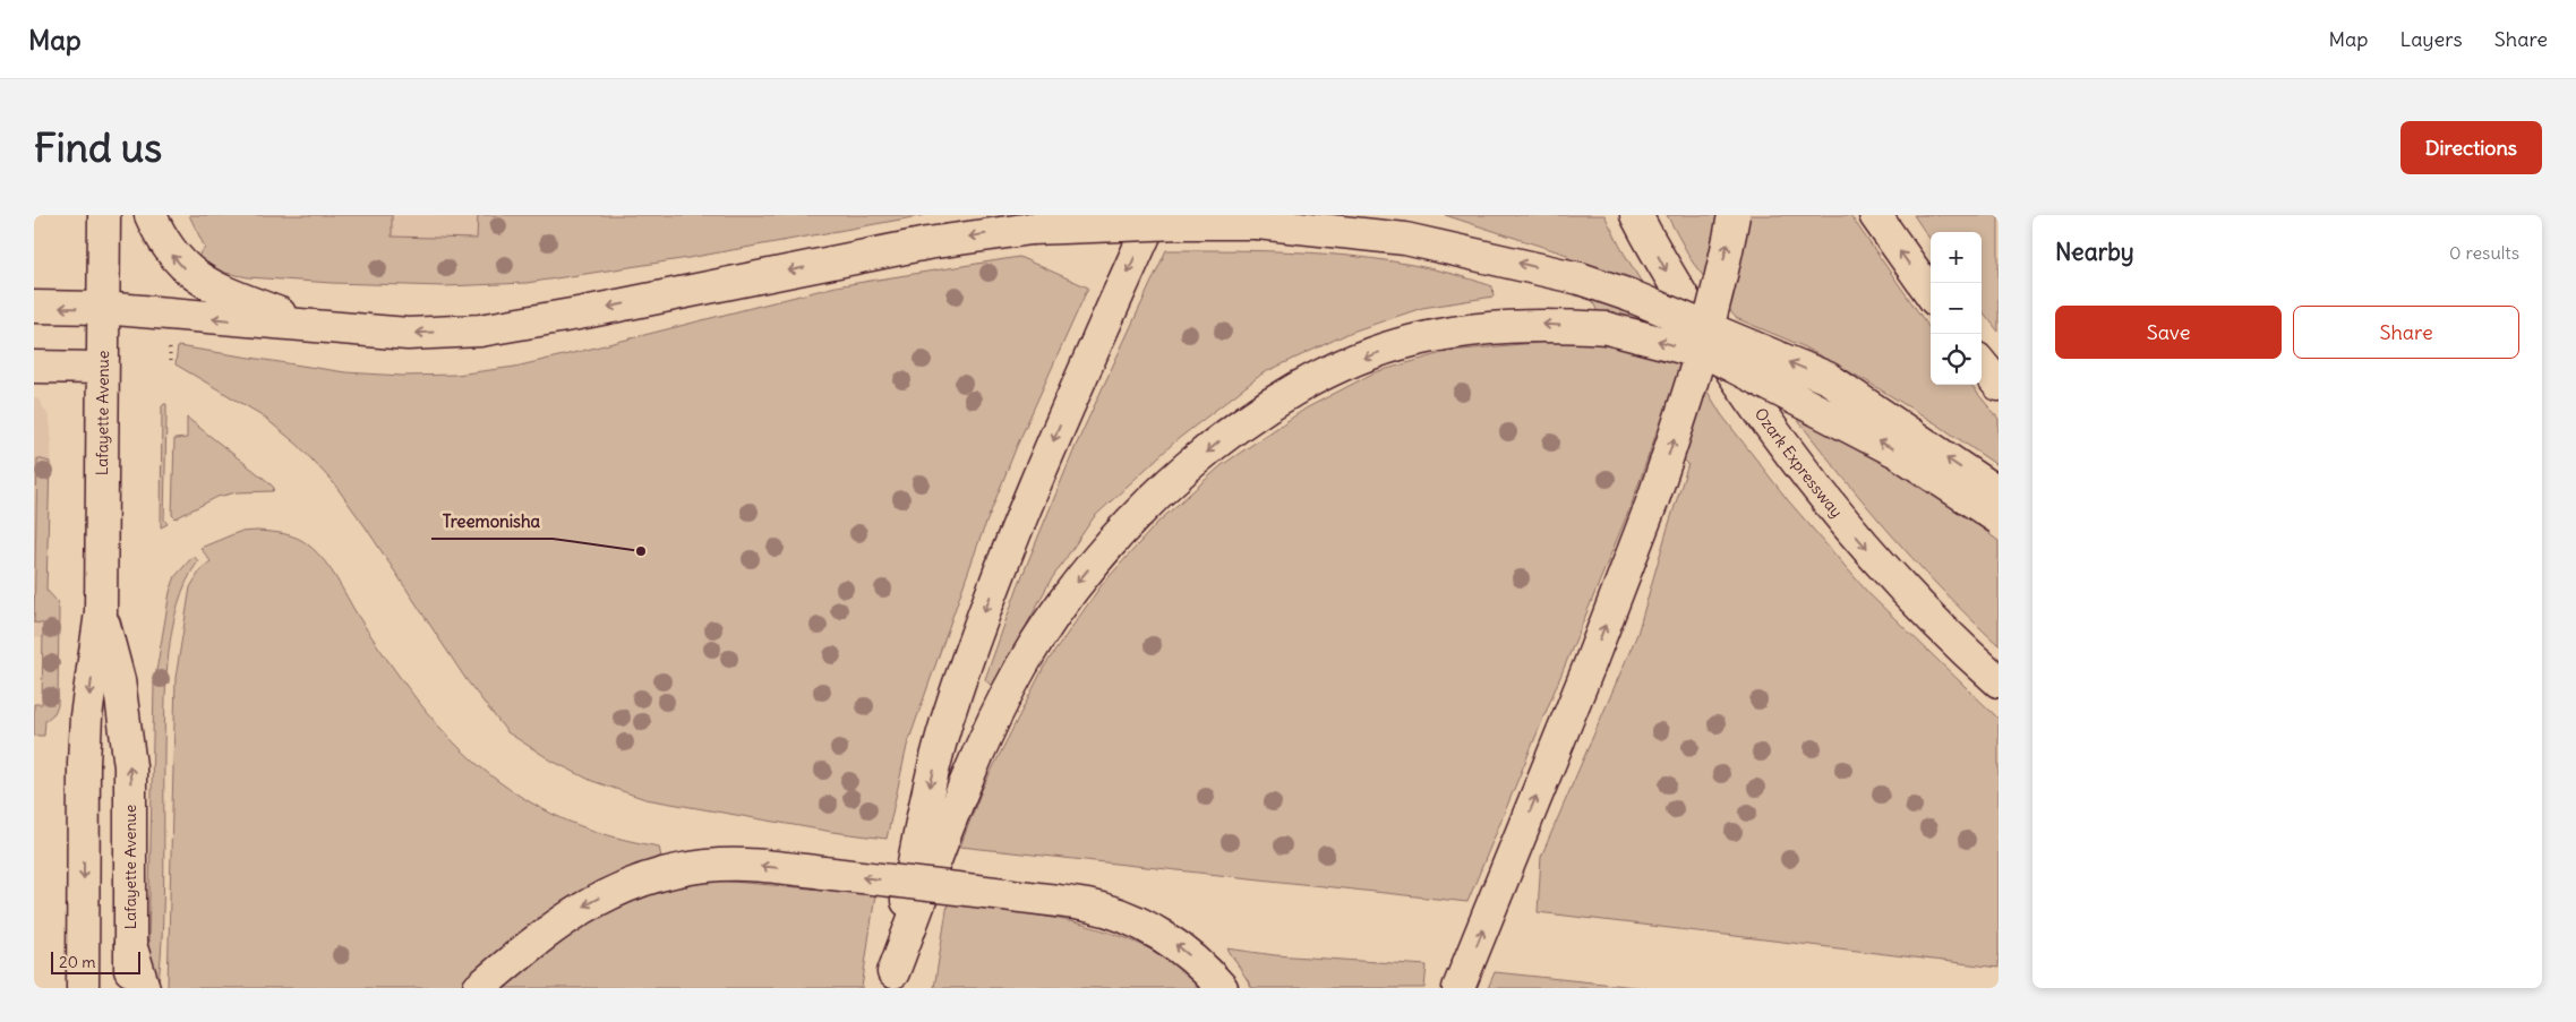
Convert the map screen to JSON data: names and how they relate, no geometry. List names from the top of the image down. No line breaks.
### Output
{"streets":{"main road":["Lafayette Avenue","Ozark Expressway"]},"one_way":["Ozark Expressway"],"places":["Treemonisha"],"scale_bar":"20 m","page":{"header":"Map","nav":["Map","Layers","Share"],"buttons":["Directions",["Save","Share"]],"title":"Find us","heading":["Nearby","0 results"],"map_buttons":["+","−"],"scale":"20 m"}}
